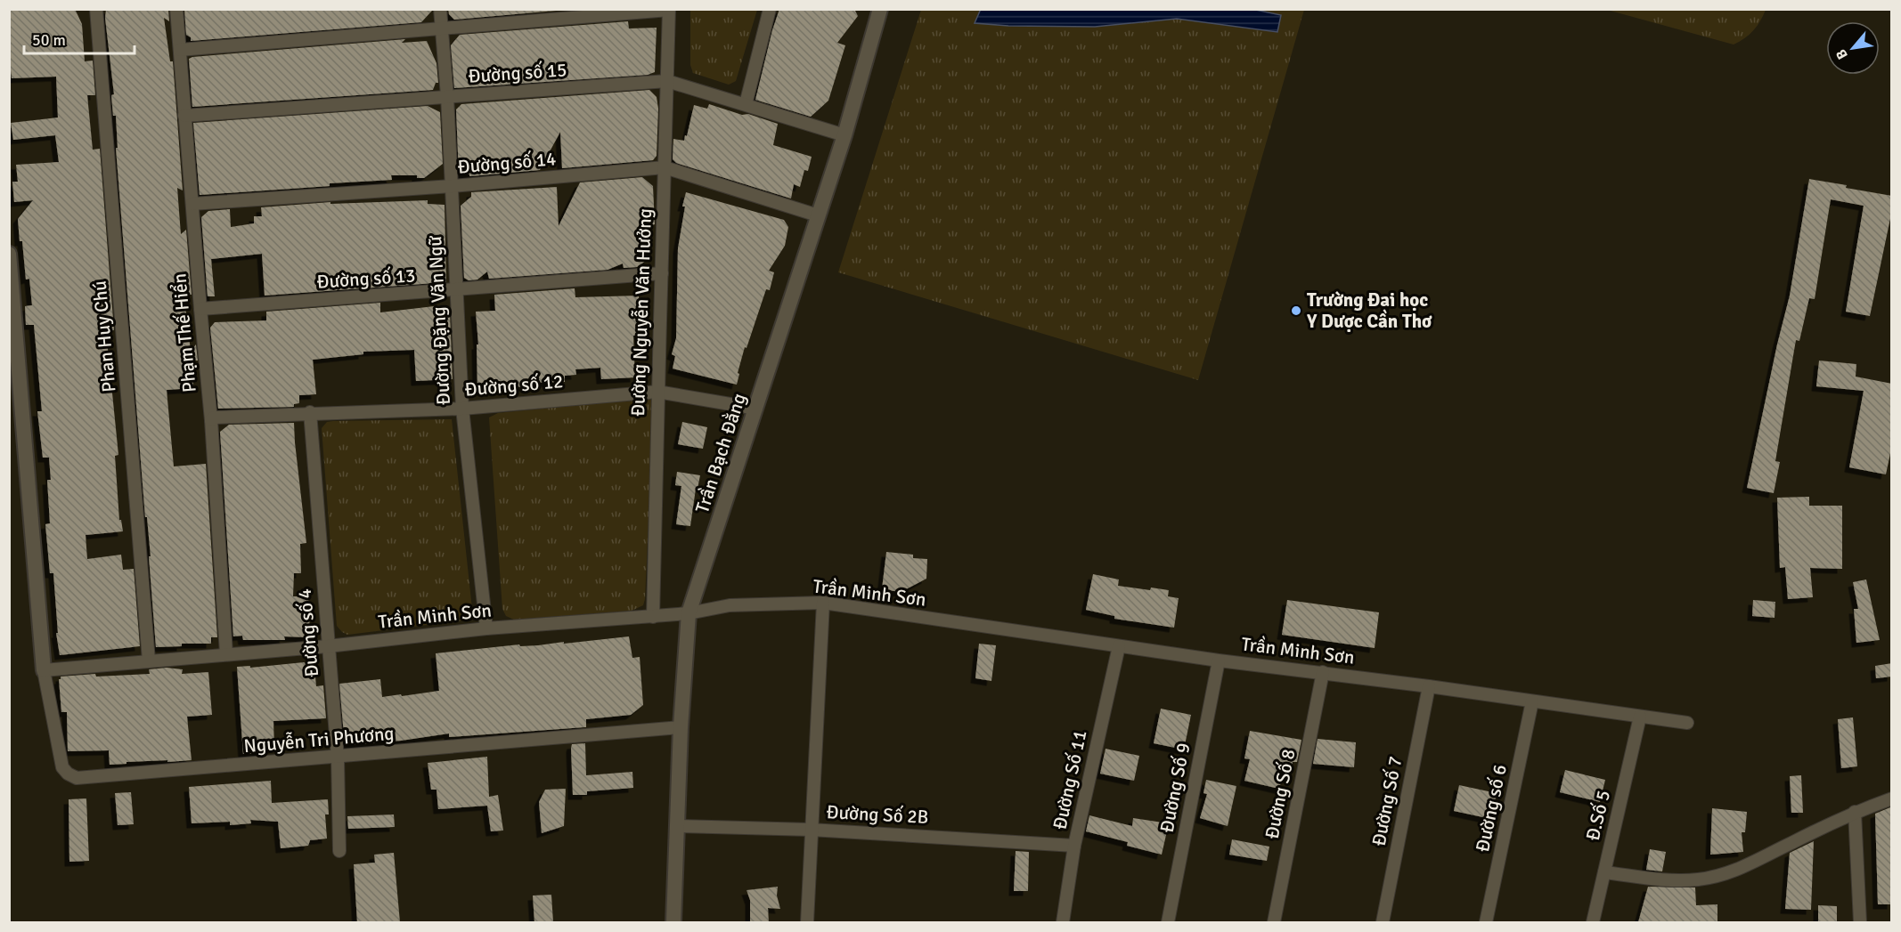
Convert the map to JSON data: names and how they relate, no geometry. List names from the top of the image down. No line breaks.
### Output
{"streets":{"street":["Đường số 15","Đường số 14","Đường số 13","Đường Nguyễn Văn Hưởng","Đường Đặng Văn Ngữ","Phạm Thế Hiển","Phan Huy Chú","Đường số 12","Trần Bạch Đằng","Trần Minh Sơn","Đường số 4","Nguyễn Tri Phương","Đường Số 11","Đường Số 9","Đường Số 8","Đường Số 7","Đường số 6","Đường Số 2B","Đ.Số 5"]},"crossings":[["Đường số 15","Đường Nguyễn Văn Hưởng"],["Đường số 15","Đường Đặng Văn Ngữ"],["Đường số 15","Phạm Thế Hiển"],["Đường số 15","Trần Bạch Đằng"],["Đường số 14","Đường Nguyễn Văn Hưởng"],["Đường số 14","Đường Đặng Văn Ngữ"],["Đường số 14","Phạm Thế Hiển"],["Đường số 14","Trần Bạch Đằng"],["Đường số 13","Đường Nguyễn Văn Hưởng"],["Đường số 13","Đường Đặng Văn Ngữ"],["Đường số 13","Phạm Thế Hiển"],["Đường Nguyễn Văn Hưởng","Đường số 12"],["Đường Nguyễn Văn Hưởng","Trần Minh Sơn"],["Đường Đặng Văn Ngữ","Đường số 12"],["Đường Đặng Văn Ngữ","Trần Minh Sơn"],["Phạm Thế Hiển","Đường số 12"],["Phạm Thế Hiển","Trần Minh Sơn"],["Phan Huy Chú","Trần Minh Sơn"],["Đường số 12","Trần Bạch Đằng"],["Đường số 12","Đường số 4"],["Trần Bạch Đằng","Trần Minh Sơn"],["Trần Bạch Đằng","Nguyễn Tri Phương"],["Trần Bạch Đằng","Đường Số 2B"],["Trần Minh Sơn","Đường số 4"],["Trần Minh Sơn","Nguyễn Tri Phương"],["Trần Minh Sơn","Đường Số 11"],["Trần Minh Sơn","Đường Số 9"],["Trần Minh Sơn","Đường Số 8"],["Trần Minh Sơn","Đường Số 7"],["Trần Minh Sơn","Đường số 6"],["Trần Minh Sơn","Đ.Số 5"],["Đường số 4","Nguyễn Tri Phương"],["Đường Số 11","Đường Số 2B"]],"places":["Trường Đại học Y Dược Cần Thơ"],"scale_bar":"50 m","north":"bottom left"}
